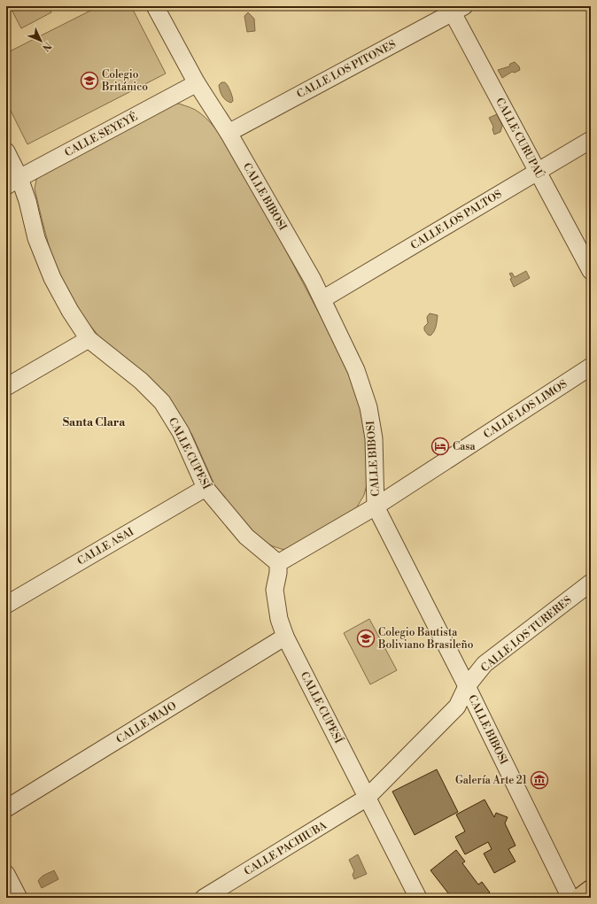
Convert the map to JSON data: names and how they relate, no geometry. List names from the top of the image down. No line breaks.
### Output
{"streets":{"street":["CALLE LOS PITONES","CALLE SEYEYÉ","CALLE CURUPAÚ","CALLE BIBOSI","CALLE LOS PALTOS","CALLE LOS LIMOS","CALLE CUPESÍ","CALLE ASAI","CALLE LOS TURERES","CALLE MAJO","CALLE PACHIUBA"]},"crossings":[["CALLE LOS PITONES","CALLE CURUPAÚ"],["CALLE LOS PITONES","CALLE BIBOSI"],["CALLE SEYEYÉ","CALLE BIBOSI"],["CALLE SEYEYÉ","CALLE CUPESÍ"],["CALLE CURUPAÚ","CALLE LOS PALTOS"],["CALLE BIBOSI","CALLE LOS PALTOS"],["CALLE BIBOSI","CALLE LOS LIMOS"],["CALLE BIBOSI","CALLE LOS TURERES"],["CALLE LOS LIMOS","CALLE CUPESÍ"],["CALLE CUPESÍ","CALLE ASAI"],["CALLE CUPESÍ","CALLE LOS TURERES"],["CALLE CUPESÍ","CALLE MAJO"],["CALLE CUPESÍ","CALLE PACHIUBA"],["CALLE LOS TURERES","CALLE PACHIUBA"]],"districts":["Santa Clara"],"places":{"school or university":["Colegio Británico","Colegio Bautista Boliviano Brasileño"],"hotel":["Casa"],"museum":["Galería Arte 21"]},"north":"bottom right"}
